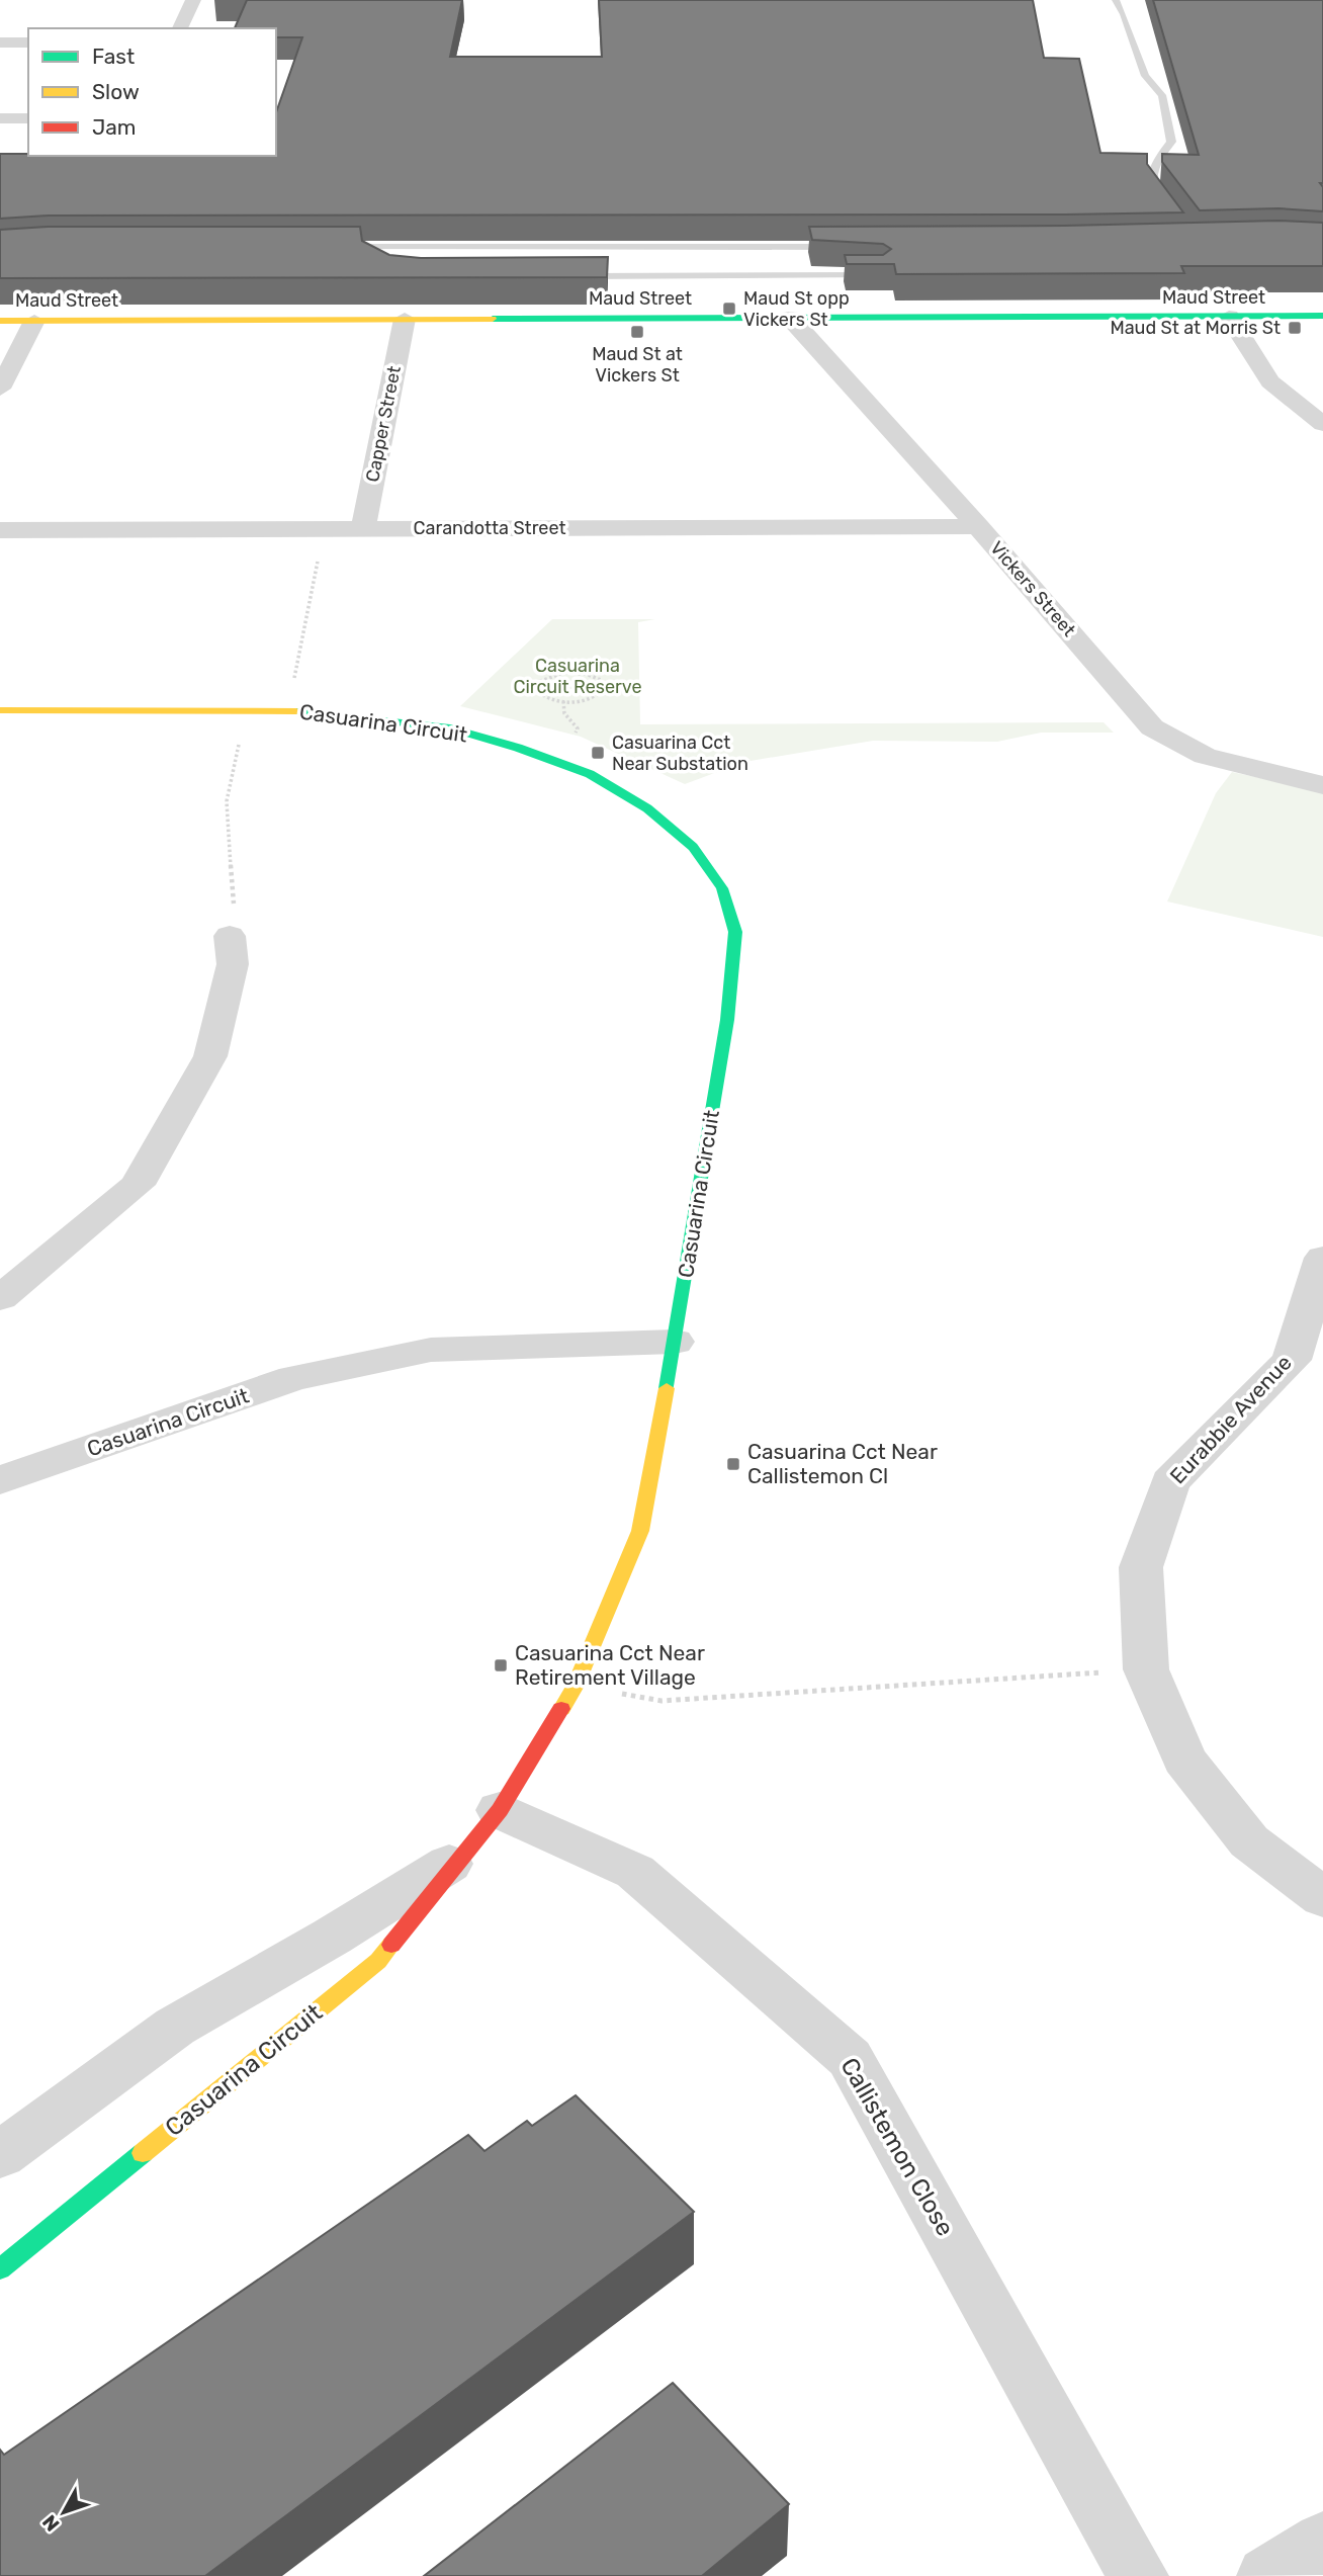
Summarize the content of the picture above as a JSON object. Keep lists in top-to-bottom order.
{
  "streets": {
    "street": [
      "Maud Street",
      "Capper Street",
      "Carandotta Street",
      "Vickers Street",
      "Casuarina Circuit",
      "Eurabbie Avenue",
      "Callistemon Close"
    ]
  },
  "crossings": [
    ["Maud Street", "Capper Street"],
    ["Maud Street", "Vickers Street"],
    ["Capper Street", "Carandotta Street"],
    ["Carandotta Street", "Vickers Street"],
    ["Casuarina Circuit", "Callistemon Close"]
  ],
  "parks": ["Casuarina Circuit Reserve"],
  "places": {
    "transit": [
      "Maud St opp Vickers St",
      "Maud St at Morris St",
      "Maud St at Vickers St",
      "Casuarina Cct Near Substation",
      "Casuarina Cct Near Callistemon Cl",
      "Casuarina Cct Near Retirement Village"
    ]
  },
  "legend": ["Fast", "Slow", "Jam"],
  "north": "bottom left"
}
